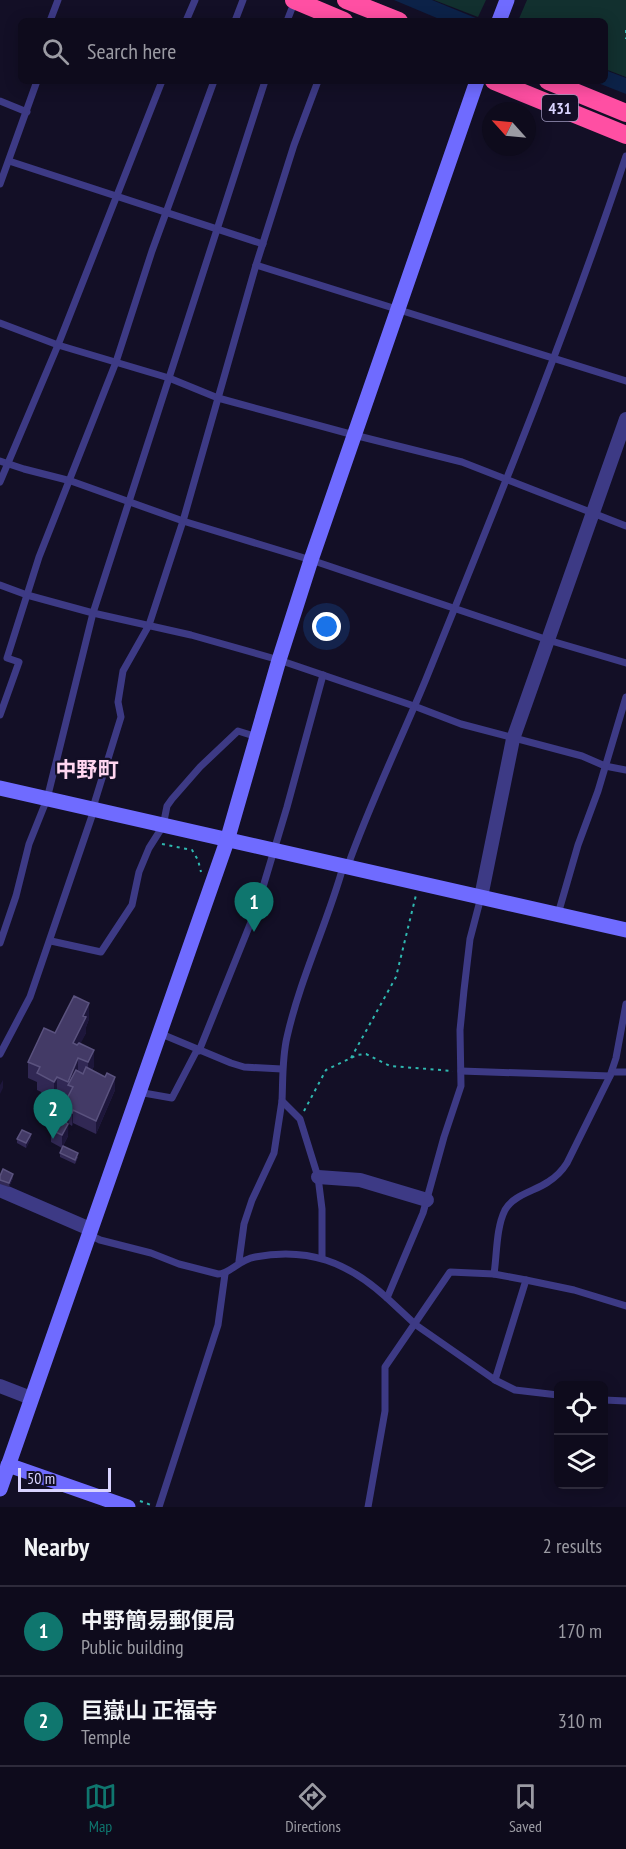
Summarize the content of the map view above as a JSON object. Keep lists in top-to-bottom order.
{
  "streets": {
    "highway": ["431"]
  },
  "districts": ["中野町"],
  "scale_bar": "50 m",
  "north": "top left",
  "page": {
    "search": "Search here",
    "pins": ["1", "2"],
    "scale": "50 m",
    "heading": ["Nearby", "2 results"],
    "list": [
      {
        "mark": "1",
        "name": "中野簡易郵便局",
        "note": "Public building",
        "value": "170 m"
      },
      {
        "mark": "2",
        "name": "巨嶽山 正福寺",
        "note": "Temple",
        "value": "310 m"
      }
    ],
    "nav": ["Map", "Directions", "Saved"]
  }
}
